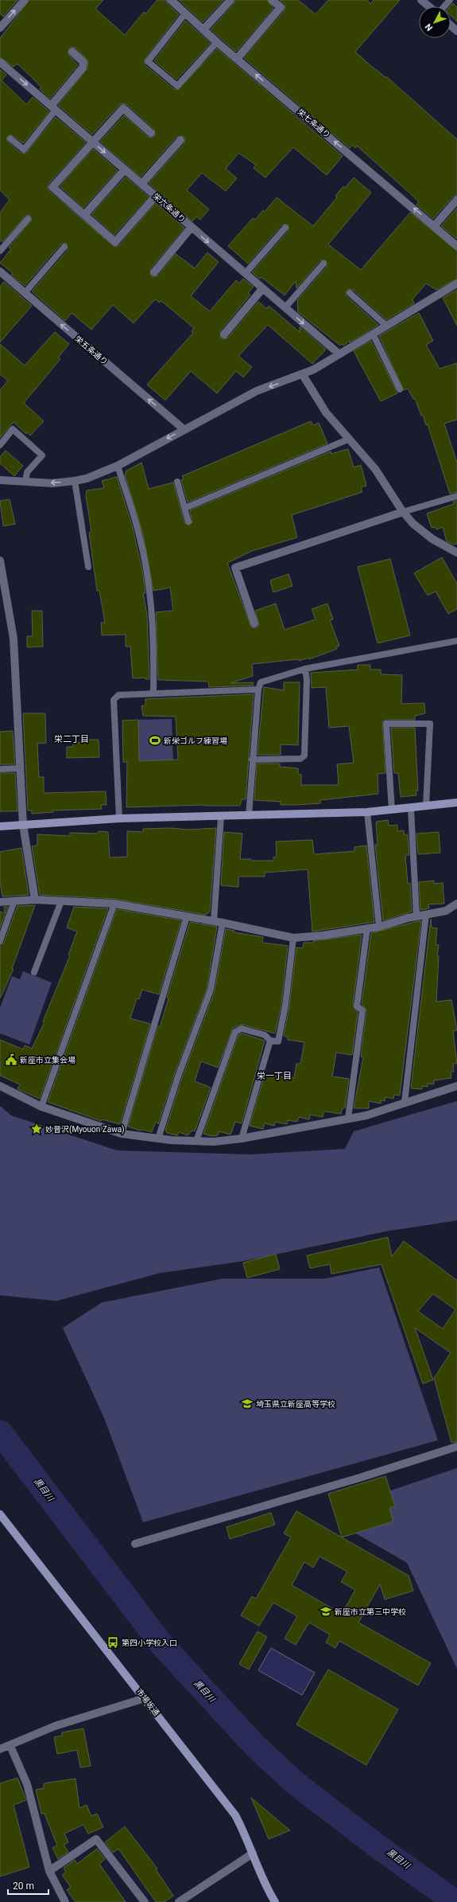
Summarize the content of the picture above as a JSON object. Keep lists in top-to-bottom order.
{
  "streets": {
    "street": [
      "栄七条通り",
      "栄六条通り",
      "栄五条通り",
      "市場坂通"
    ]
  },
  "one_way": ["栄七条通り", "栄六条通り", "栄五条通り"],
  "districts": ["栄二丁目", "栄一丁目"],
  "water": ["黒目川"],
  "places": {
    "sports": ["新栄ゴルフ練習場"],
    "public building": ["新座市立集会場"],
    "place": ["妙音沢(Myouon Zawa)"],
    "school or university": ["埼玉県立新座高等学校", "新座市立第三中学校"],
    "bus stop": ["第四小学校入口"]
  },
  "scale_bar": "20 m",
  "north": "bottom left"
}
